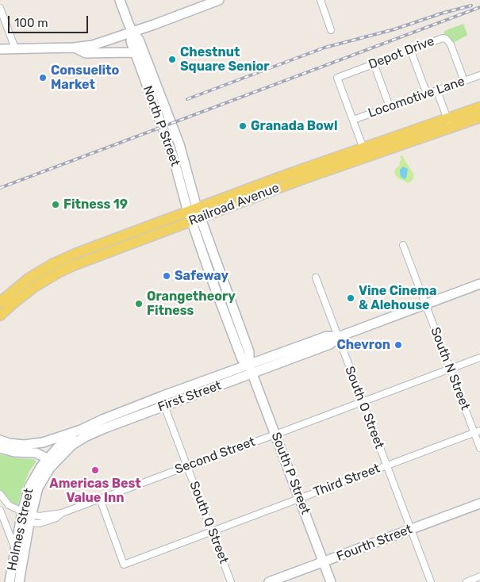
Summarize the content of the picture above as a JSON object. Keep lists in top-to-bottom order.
{
  "streets": {
    "main road": [
      "North P Street",
      "Railroad Avenue",
      "First Street",
      "South P Street",
      "Holmes Street",
      "Fourth Street"
    ],
    "street": [
      "Depot Drive",
      "Locomotive Lane",
      "South N Street",
      "South O Street",
      "Second Street",
      "Third Street",
      "South Q Street"
    ]
  },
  "crossings": [
    ["Depot Drive", "Locomotive Lane"],
    ["North P Street", "Railroad Avenue"],
    ["North P Street", "South P Street"],
    ["Railroad Avenue", "South P Street"],
    ["South N Street", "First Street"],
    ["South N Street", "Second Street"],
    ["South N Street", "Third Street"],
    ["First Street", "South O Street"],
    ["First Street", "South P Street"],
    ["First Street", "South Q Street"],
    ["First Street", "Holmes Street"],
    ["South O Street", "Second Street"],
    ["South O Street", "Third Street"],
    ["South O Street", "Fourth Street"],
    ["Second Street", "South P Street"],
    ["Second Street", "Third Street"],
    ["Second Street", "South Q Street"],
    ["Second Street", "Holmes Street"],
    ["South P Street", "Third Street"],
    ["South P Street", "Fourth Street"],
    ["Third Street", "South Q Street"]
  ],
  "places": [
    "Chestnut Square Senior",
    "Consuelito Market",
    "Granada Bowl",
    "Fitness 19",
    "Safeway",
    "Vine Cinema & Alehouse",
    "Orangetheory Fitness",
    "Chevron",
    "Americas Best Value Inn"
  ],
  "scale_bar": "100 m"
}
